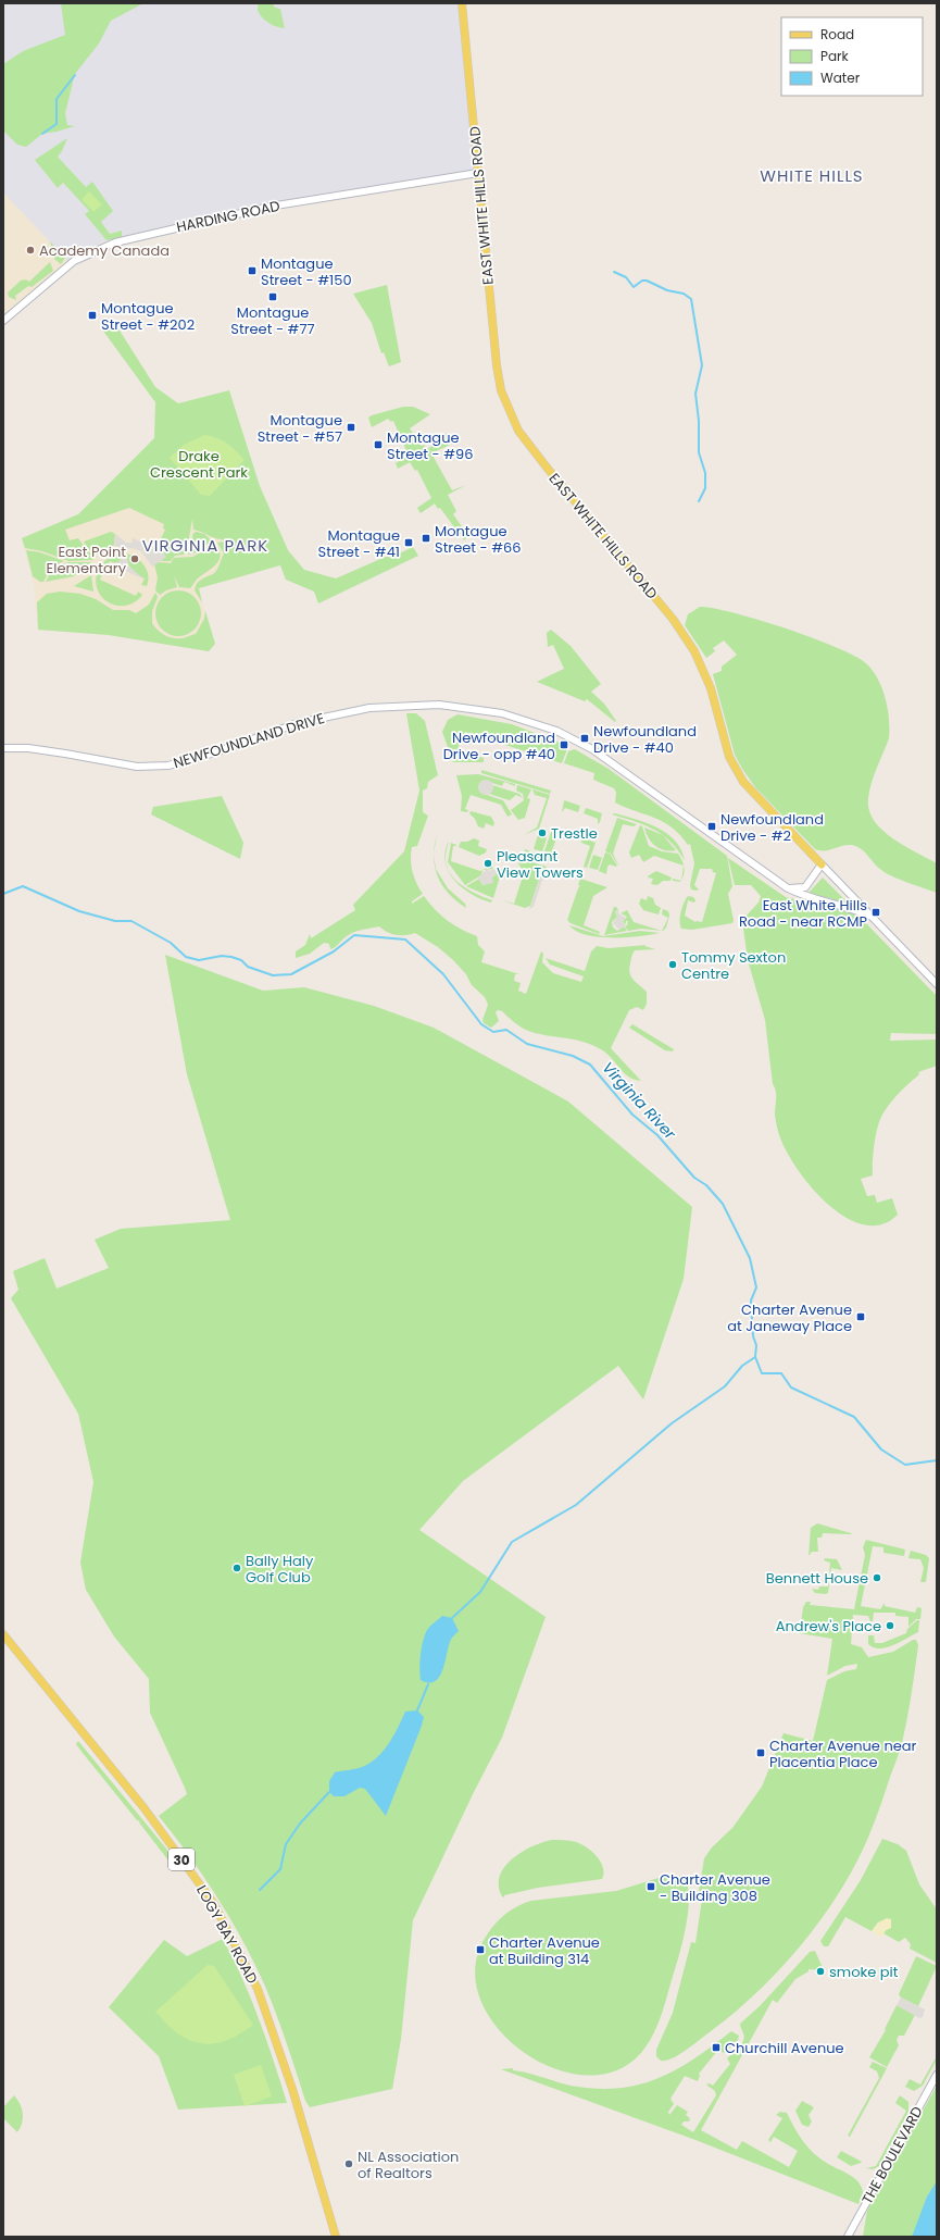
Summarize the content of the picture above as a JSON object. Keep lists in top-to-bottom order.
{
  "streets": {
    "main road": ["EAST WHITE HILLS ROAD", "30", "LOGY BAY ROAD"],
    "street": ["HARDING ROAD", "NEWFOUNDLAND DRIVE", "THE BOULEVARD"]
  },
  "crossings": [
    ["EAST WHITE HILLS ROAD", "HARDING ROAD"],
    ["EAST WHITE HILLS ROAD", "NEWFOUNDLAND DRIVE"]
  ],
  "districts": ["WHITE HILLS", "VIRGINIA PARK"],
  "water": ["Virginia River"],
  "parks": ["Drake Crescent Park"],
  "places": {
    "other": [
      "Academy Canada",
      "East Point Elementary",
      "Trestle",
      "Pleasant View Towers",
      "Tommy Sexton Centre",
      "Bally Haly Golf Club",
      "Bennett House",
      "Andrew's Place",
      "smoke pit",
      "NL Association of Realtors"
    ],
    "transit": [
      "Montague Street - #150",
      "Montague Street - #77",
      "Montague Street - #202",
      "Montague Street - #57",
      "Montague Street - #96",
      "Montague Street - #66",
      "Montague Street - #41",
      "Newfoundland Drive - #40",
      "Newfoundland Drive - opp #40",
      "Newfoundland Drive - #2",
      "East White Hills Road - near RCMP",
      "Charter Avenue at Janeway Place",
      "Charter Avenue near Placentia Place",
      "Charter Avenue - Building 308",
      "Charter Avenue at Building 314",
      "Churchill Avenue"
    ]
  },
  "legend": ["Road", "Park", "Water"]
}
